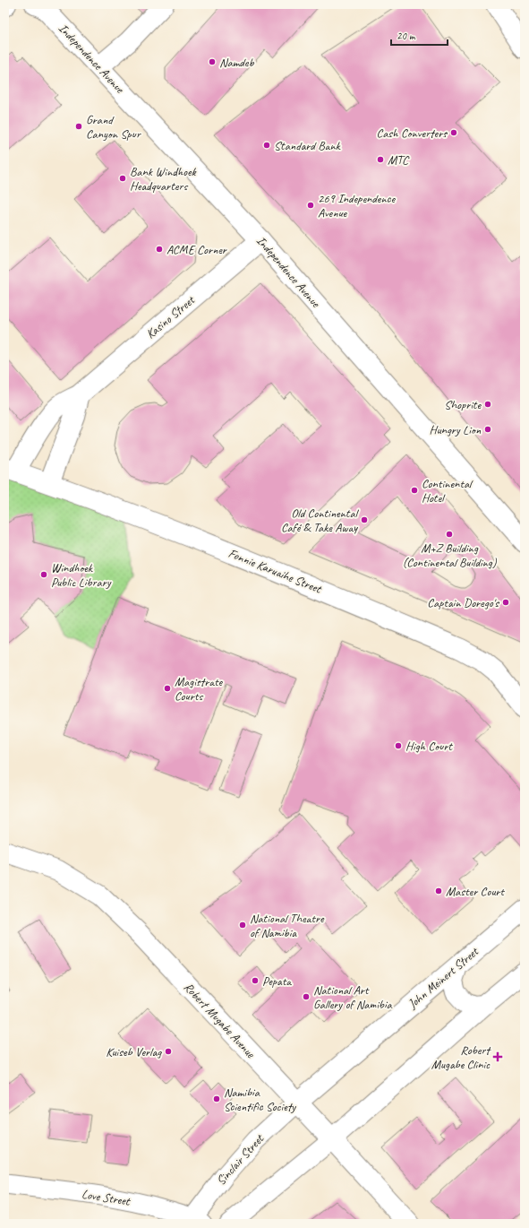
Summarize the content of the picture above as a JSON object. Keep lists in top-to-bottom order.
{
  "streets": {
    "street": [
      "Independence Avenue",
      "Kasino Street",
      "Fonnie Karuaihe Street",
      "John Meinert Street",
      "Robert Mugabe Avenue",
      "Sinclair Street",
      "Love Street"
    ]
  },
  "crossings": [
    ["Independence Avenue", "Kasino Street"],
    ["Kasino Street", "Fonnie Karuaihe Street"],
    ["John Meinert Street", "Robert Mugabe Avenue"],
    ["John Meinert Street", "Sinclair Street"],
    ["Robert Mugabe Avenue", "Sinclair Street"],
    ["Sinclair Street", "Love Street"]
  ],
  "places": {
    "other": [
      "Namdeb",
      "Grand Canyon Spur",
      "Cash Converters",
      "Standard Bank",
      "MTC",
      "Bank Windhoek Headquarters",
      "269 Independence Avenue",
      "ACME Corner",
      "Shoprite",
      "Hungry Lion",
      "Continental Hotel",
      "Old Continental Café & Take Away",
      "M+Z Building (Continental Building)",
      "Windhoek Public Library",
      "Captain Dorego's",
      "Magistrate Courts",
      "High Court",
      "Master Court",
      "National Theatre of Namibia",
      "Pepata",
      "National Art Gallery of Namibia",
      "Kuiseb Verlag",
      "Namibia Scientific Society"
    ],
    "health": ["Robert Mugabe Clinic"]
  },
  "scale_bar": "20 m"
}
